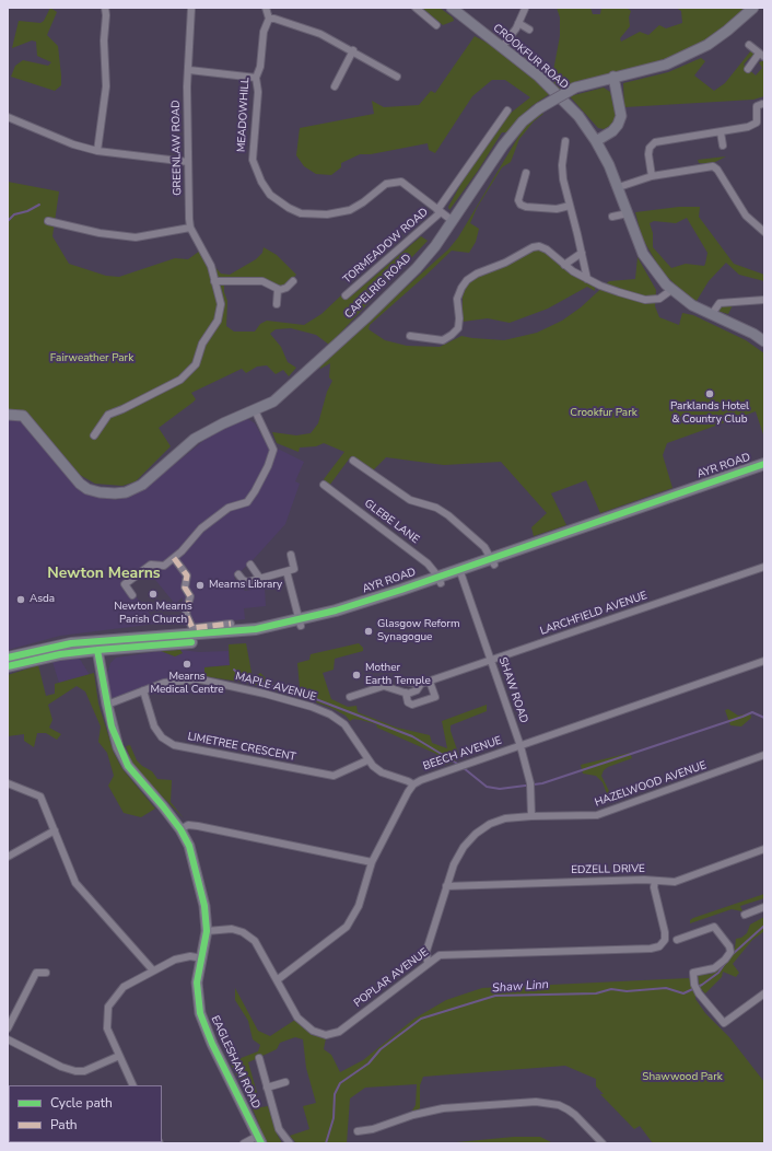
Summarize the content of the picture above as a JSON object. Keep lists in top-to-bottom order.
{
  "streets": {
    "main road": ["AYR ROAD"],
    "street": [
      "CROOKFUR ROAD",
      "MEADOWHILL",
      "GREENLAW ROAD",
      "TORMEADOW ROAD",
      "CAPELRIG ROAD",
      "GLEBE LANE",
      "LARCHFIELD AVENUE",
      "MAPLE AVENUE",
      "SHAW ROAD",
      "LIMETREE CRESCENT",
      "BEECH AVENUE",
      "HAZELWOOD AVENUE",
      "EDZELL DRIVE",
      "POPLAR AVENUE",
      "EAGLESHAM ROAD"
    ]
  },
  "crossings": [
    ["MEADOWHILL", "TORMEADOW ROAD"],
    ["MEADOWHILL", "CAPELRIG ROAD"],
    ["AYR ROAD", "GLEBE LANE"],
    ["AYR ROAD", "SHAW ROAD"],
    ["AYR ROAD", "EAGLESHAM ROAD"],
    ["LARCHFIELD AVENUE", "SHAW ROAD"],
    ["MAPLE AVENUE", "LIMETREE CRESCENT"],
    ["MAPLE AVENUE", "BEECH AVENUE"],
    ["MAPLE AVENUE", "EAGLESHAM ROAD"],
    ["SHAW ROAD", "BEECH AVENUE"],
    ["SHAW ROAD", "HAZELWOOD AVENUE"],
    ["HAZELWOOD AVENUE", "EDZELL DRIVE"],
    ["HAZELWOOD AVENUE", "POPLAR AVENUE"],
    ["EDZELL DRIVE", "POPLAR AVENUE"],
    ["POPLAR AVENUE", "EAGLESHAM ROAD"]
  ],
  "districts": ["Newton Mearns"],
  "water": ["Shaw Linn"],
  "parks": ["Fairweather Park", "Crookfur Park", "Shawwood Park"],
  "places": [
    "Parklands Hotel & Country Club",
    "Mearns Library",
    "Newton Mearns Parish Church",
    "Asda",
    "Glasgow Reform Synagogue",
    "Mearns Medical Centre",
    "Mother Earth Temple"
  ],
  "legend": ["Cycle path", "Path"]
}
